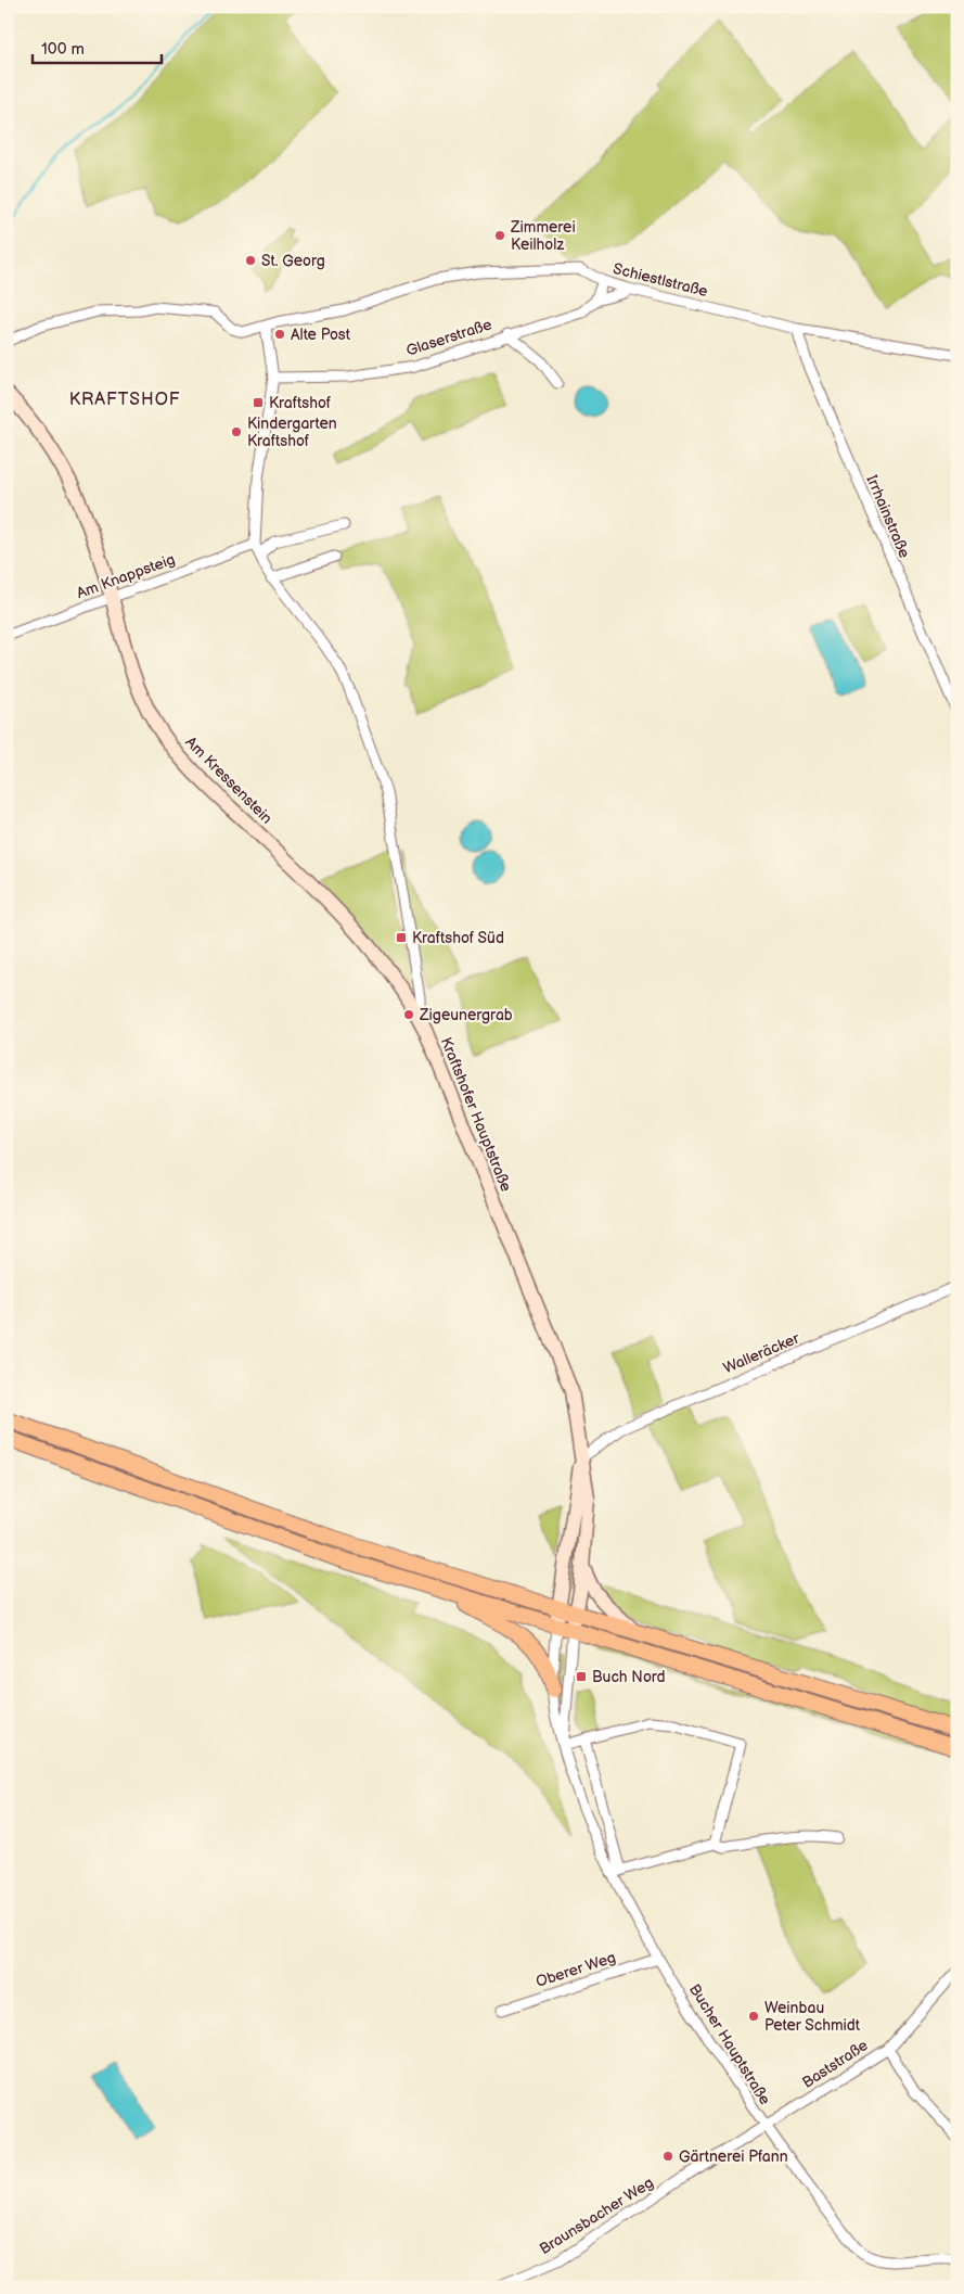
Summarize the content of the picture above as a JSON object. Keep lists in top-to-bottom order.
{
  "streets": {
    "street": [
      "Schiestlstraße",
      "Glaserstraße",
      "Irrhainstraße",
      "Am Knappsteig",
      "Am Kressenstein",
      "Kraftshofer Hauptstraße",
      "Walleräcker",
      "Oberer Weg",
      "Bucher Hauptstraße",
      "Baststraße",
      "Braunsbacher Weg"
    ]
  },
  "crossings": [
    ["Schiestlstraße", "Glaserstraße"],
    ["Schiestlstraße", "Irrhainstraße"],
    ["Am Knappsteig", "Am Kressenstein"],
    ["Am Kressenstein", "Kraftshofer Hauptstraße"],
    ["Kraftshofer Hauptstraße", "Walleräcker"],
    ["Kraftshofer Hauptstraße", "Bucher Hauptstraße"],
    ["Oberer Weg", "Bucher Hauptstraße"],
    ["Bucher Hauptstraße", "Baststraße"],
    ["Bucher Hauptstraße", "Braunsbacher Weg"],
    ["Baststraße", "Braunsbacher Weg"]
  ],
  "districts": ["KRAFTSHOF"],
  "places": {
    "other": [
      "Zimmerei Keilholz",
      "St. Georg",
      "Alte Post",
      "Kindergarten Kraftshof",
      "Zigeunergrab",
      "Weinbau Peter Schmidt",
      "Gärtnerei Pfann"
    ],
    "transit": ["Kraftshof", "Kraftshof Süd", "Buch Nord"]
  },
  "scale_bar": "100 m"
}
